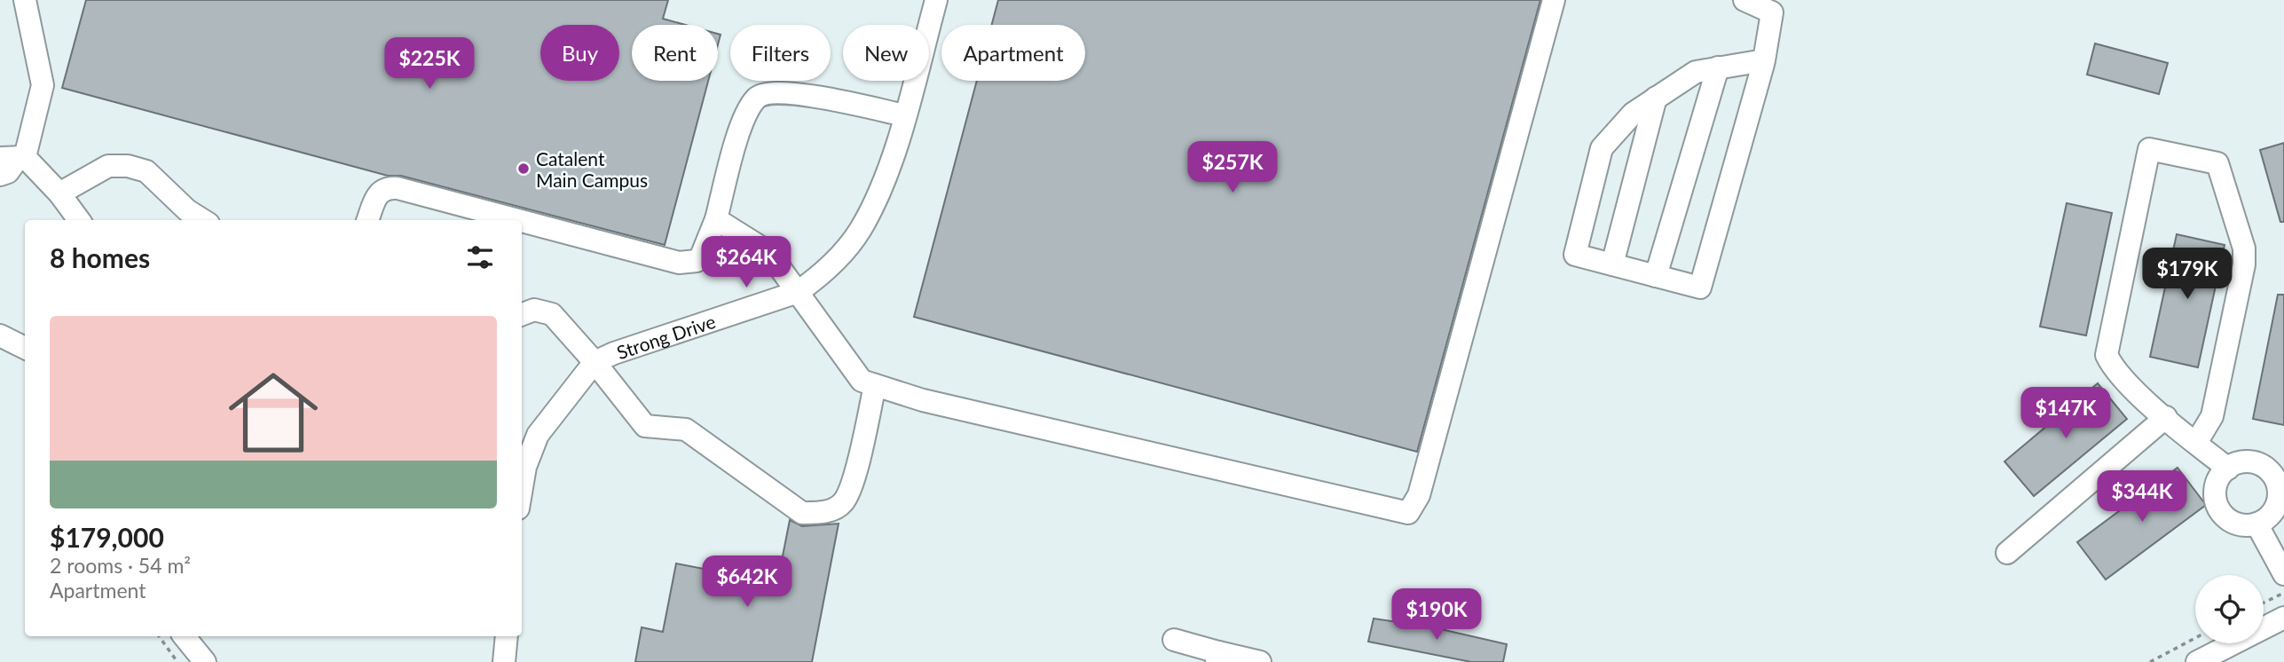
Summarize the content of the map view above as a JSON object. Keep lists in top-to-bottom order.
{
  "streets": {
    "street": ["Strong Drive"]
  },
  "places": ["Catalent Main Campus"],
  "page": {
    "chip": [
      "Buy",
      "Rent",
      "Filters",
      "New",
      "Apartment"
    ],
    "price": [
      "$225K",
      "$257K",
      "$264K",
      "$179K",
      "$147K",
      "$344K",
      "$642K",
      "$190K"
    ],
    "heading": "8 homes",
    "list": [
      {
        "name": "$179,000",
        "note": "2 rooms · 54 m² · Apartment"
      }
    ]
  }
}
